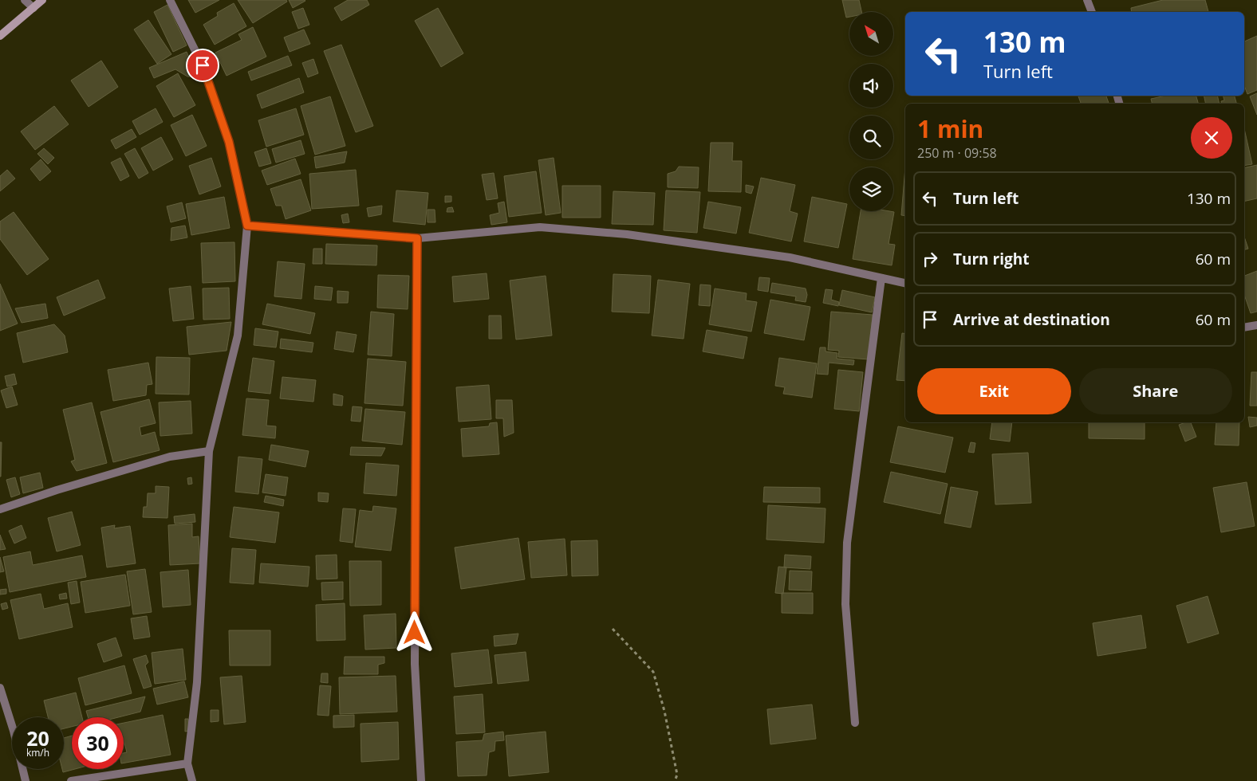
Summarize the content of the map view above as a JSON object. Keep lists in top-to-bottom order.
{
  "north": "top left",
  "page": {
    "turn": ["130 m", "Turn left"],
    "heading": ["1 min", "250 m · 09:58"],
    "list": [
      {
        "name": "Turn left",
        "value": "130 m"
      },
      {
        "name": "Turn right",
        "value": "60 m"
      },
      {
        "name": "Arrive at destination",
        "value": "60 m"
      }
    ],
    "buttons": ["Exit", "Share"],
    "speed": "20 km/h",
    "limit": "30"
  }
}
